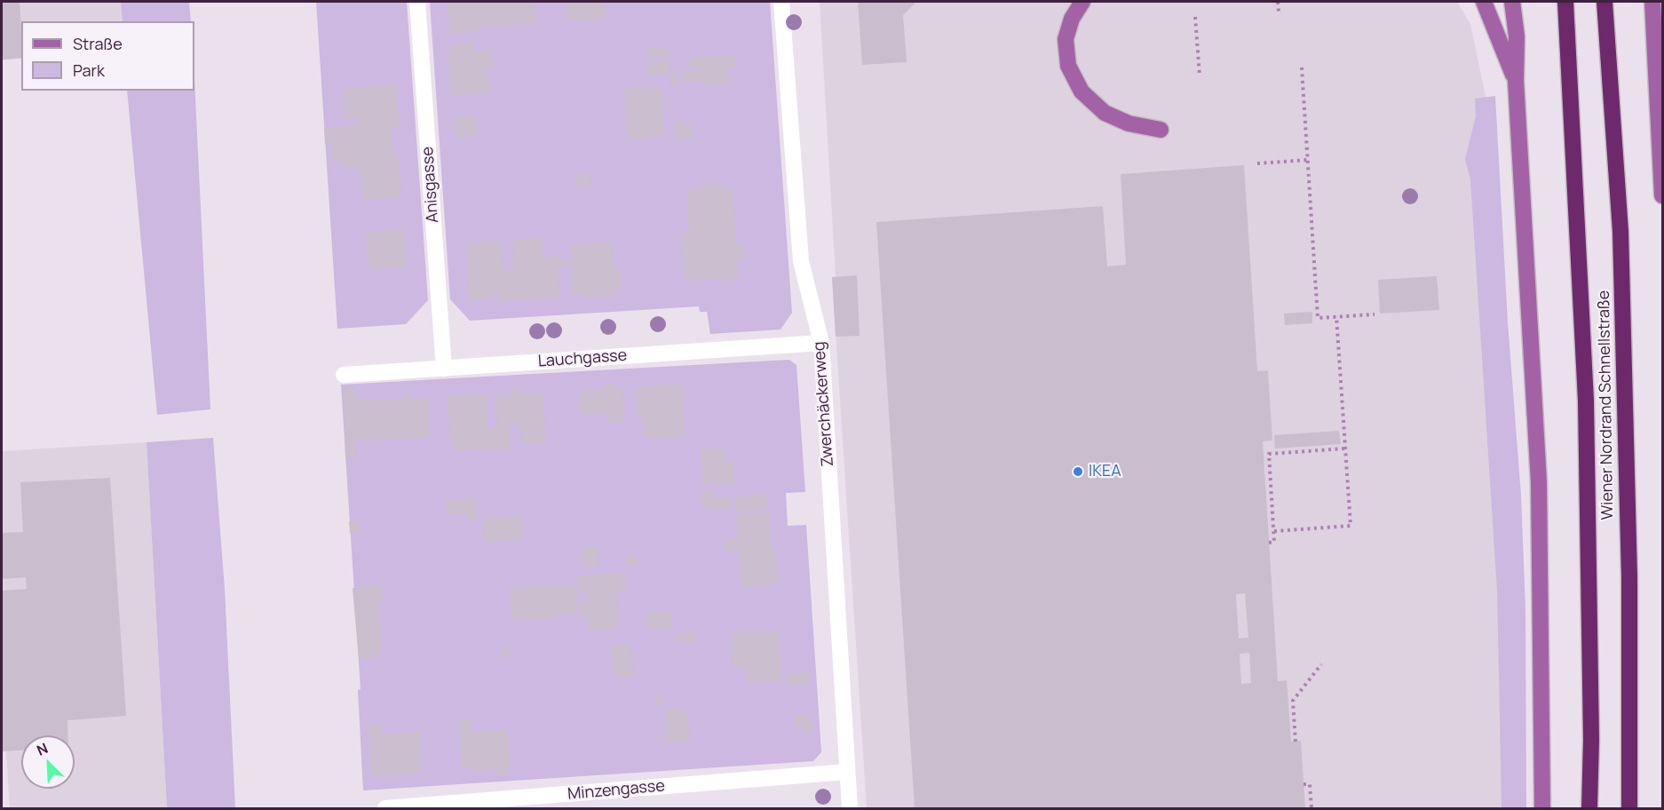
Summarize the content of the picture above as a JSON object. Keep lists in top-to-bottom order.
{
  "streets": {
    "highway": ["Wiener Nordrand Schnellstraße"],
    "street": [
      "Anisgasse",
      "Lauchgasse",
      "Zwerchäckerweg",
      "Minzengasse"
    ]
  },
  "crossings": [
    ["Anisgasse", "Lauchgasse"],
    ["Lauchgasse", "Zwerchäckerweg"],
    ["Zwerchäckerweg", "Minzengasse"]
  ],
  "places": ["IKEA"],
  "legend": ["Straße", "Park"],
  "north": "top left"
}
